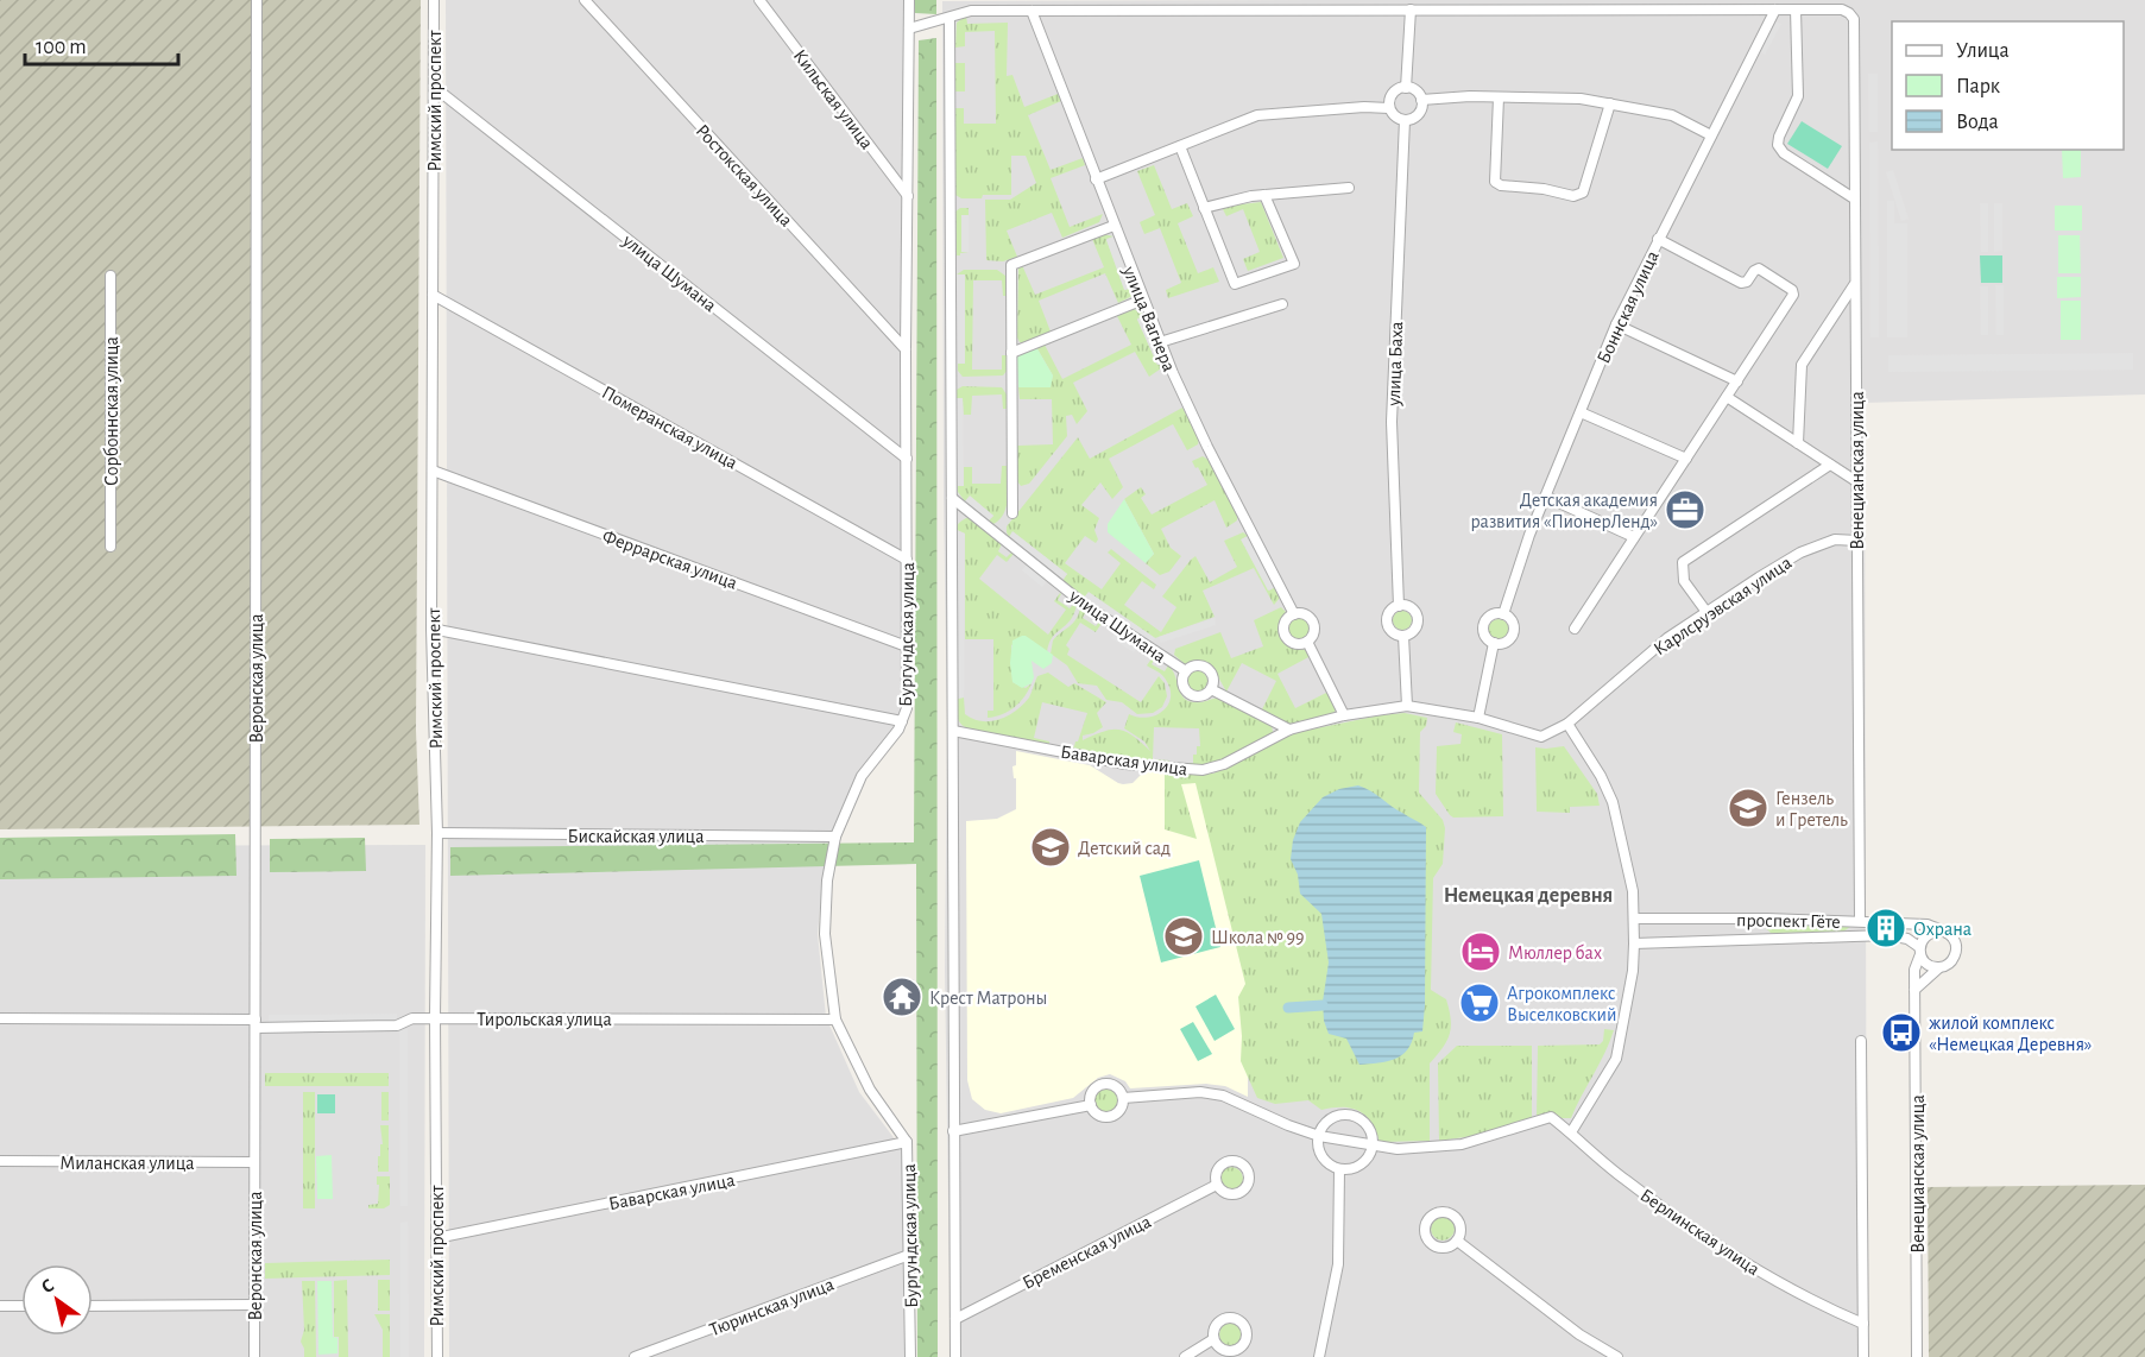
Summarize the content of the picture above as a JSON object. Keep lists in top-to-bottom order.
{
  "streets": {
    "street": [
      "Кильская улица",
      "Римский проспект",
      "Ростокская улица",
      "улица Шумана",
      "Боннская улица",
      "улица Вагнера",
      "улица Баха",
      "Сорбоннская улица",
      "Померанская улица",
      "Венецианская улица",
      "Феррарская улица",
      "Карлсруэвская улица",
      "Бургундская улица",
      "Веронская улица",
      "Баварская улица",
      "Бискайская улица",
      "проспект Гёте",
      "Тирольская улица",
      "Миланская улица",
      "Берлинская улица",
      "Бременская улица",
      "Тюринская улица"
    ]
  },
  "crossings": [
    ["Кильская улица", "Бургундская улица"],
    ["Римский проспект", "улица Шумана"],
    ["Римский проспект", "Померанская улица"],
    ["Римский проспект", "Феррарская улица"],
    ["Римский проспект", "Баварская улица"],
    ["Римский проспект", "Бискайская улица"],
    ["Римский проспект", "Тирольская улица"],
    ["Ростокская улица", "Бургундская улица"],
    ["улица Шумана", "Бургундская улица"],
    ["Померанская улица", "Бургундская улица"],
    ["Венецианская улица", "Карлсруэвская улица"],
    ["Венецианская улица", "проспект Гёте"],
    ["Феррарская улица", "Бургундская улица"],
    ["Карлсруэвская улица", "Баварская улица"],
    ["Бургундская улица", "Баварская улица"],
    ["Бургундская улица", "Бискайская улица"],
    ["Бургундская улица", "Тирольская улица"],
    ["Бургундская улица", "Тюринская улица"],
    ["Веронская улица", "Тирольская улица"],
    ["Веронская улица", "Миланская улица"]
  ],
  "districts": ["Немецкая деревня"],
  "places": {
    "office": ["Детская академия развития «ПионерЛенд»"],
    "school or university": ["Гензель и Гретель", "Детский сад", "Школа № 99"],
    "building": ["Охрана"],
    "hotel": ["Мюллер бах"],
    "temple": ["Крест Матроны"],
    "supermarket": ["Агрокомплекс Выселковский"],
    "bus stop": ["жилой комплекс «Немецкая Деревня»"]
  },
  "legend": ["Улица", "Парк", "Вода"],
  "scale_bar": "100 m",
  "north": "top left"
}
